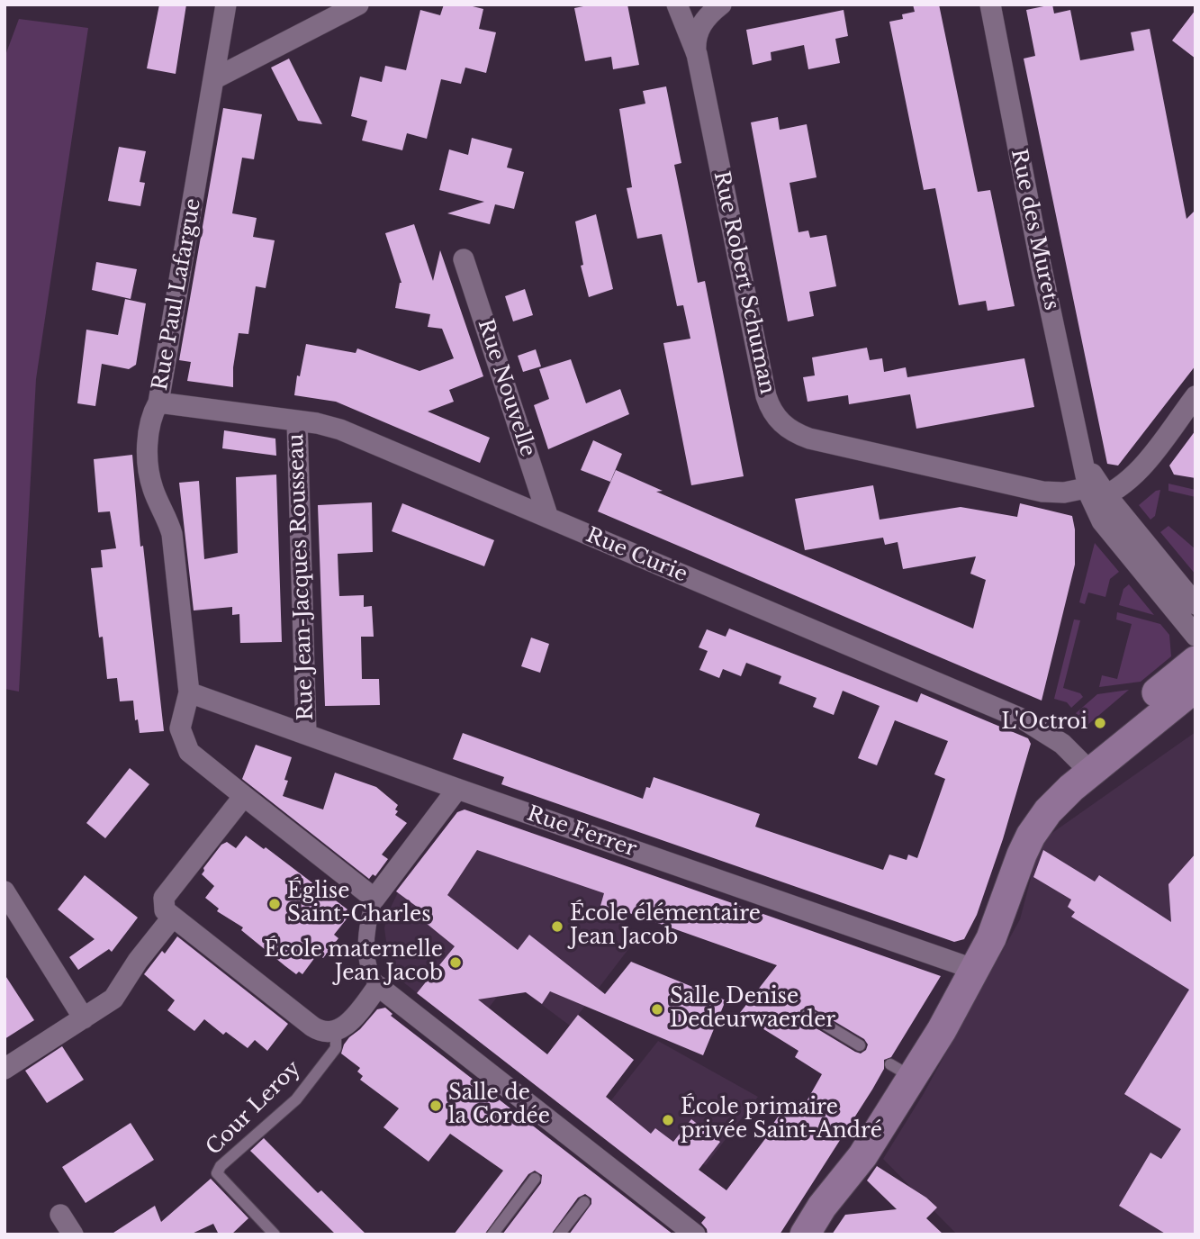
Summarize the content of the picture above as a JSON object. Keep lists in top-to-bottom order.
{
  "streets": {
    "street": [
      "Rue des Murets",
      "Rue Robert Schuman",
      "Rue Paul Lafargue",
      "Rue Nouvelle",
      "Rue Curie",
      "Rue Jean-Jacques Rousseau",
      "Rue Ferrer"
    ],
    "lane": ["Cour Leroy"]
  },
  "crossings": [
    ["Rue des Murets", "Rue Robert Schuman"],
    ["Rue Paul Lafargue", "Rue Curie"],
    ["Rue Paul Lafargue", "Rue Ferrer"],
    ["Rue Nouvelle", "Rue Curie"],
    ["Rue Curie", "Rue Jean-Jacques Rousseau"],
    ["Rue Jean-Jacques Rousseau", "Rue Ferrer"]
  ],
  "places": [
    "L'Octroi",
    "Église Saint-Charles",
    "École élémentaire Jean Jacob",
    "École maternelle Jean Jacob",
    "Salle Denise Dedeurwaerder",
    "Salle de la Cordée",
    "École primaire privée Saint-André"
  ]
}
